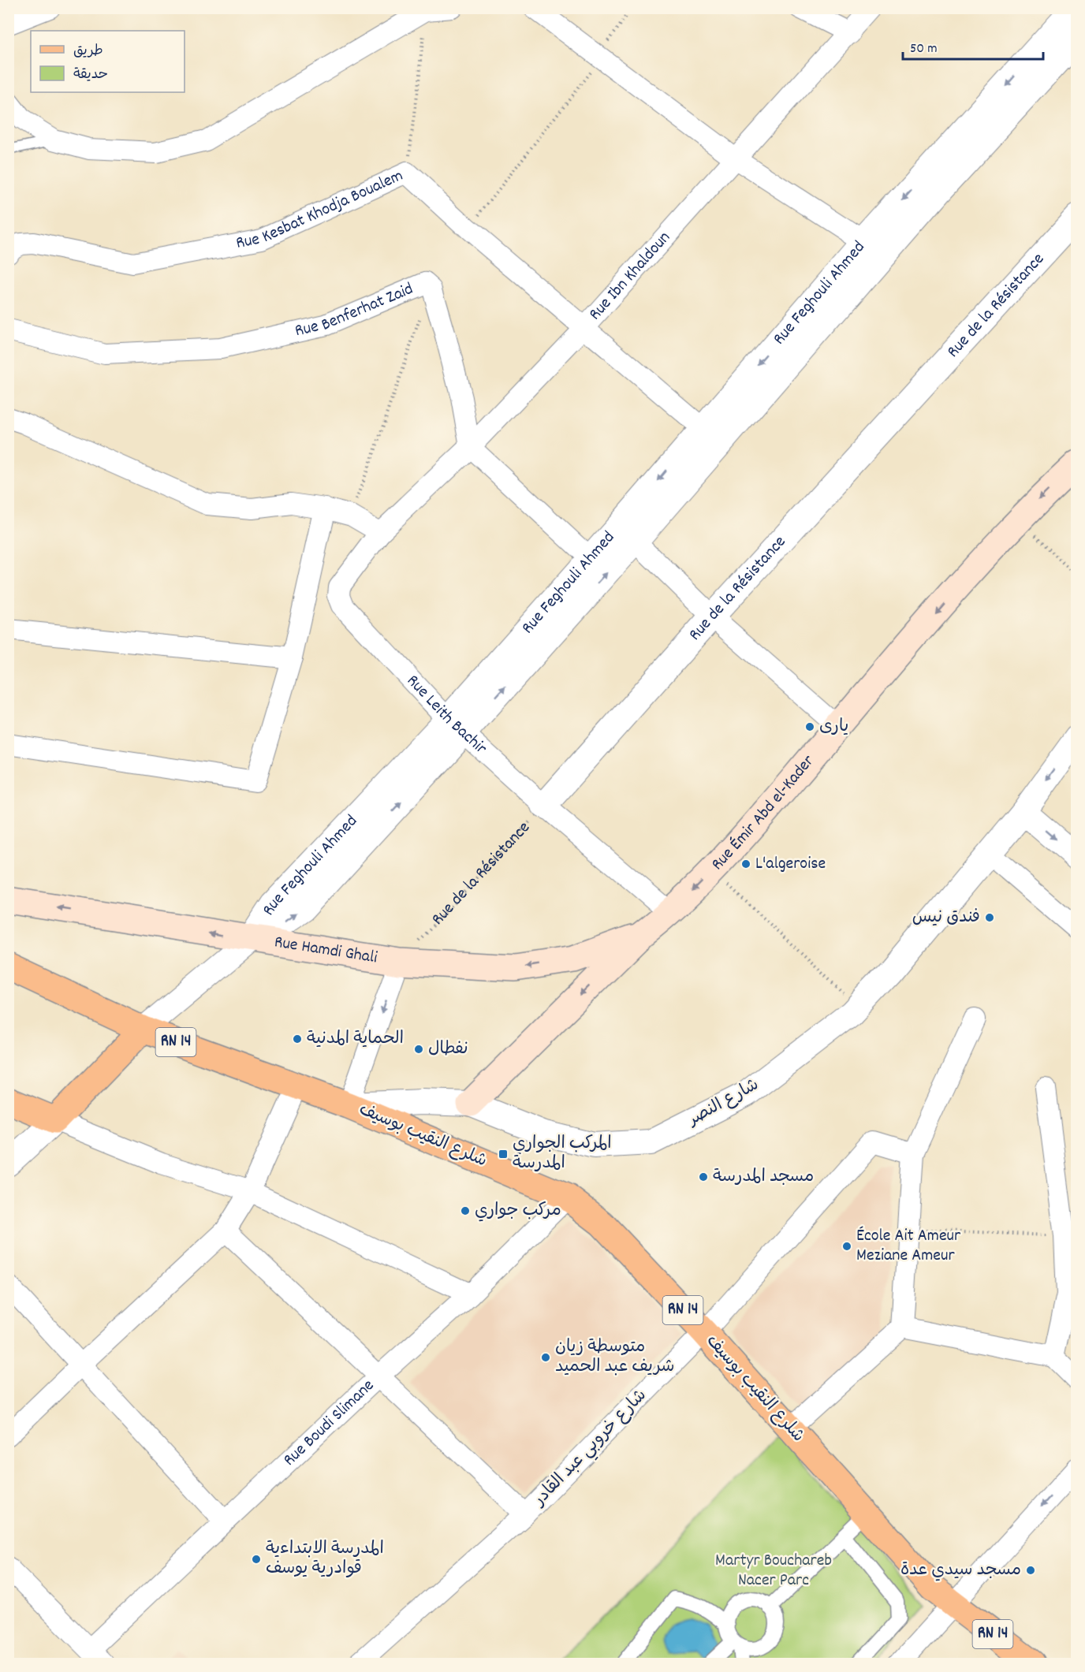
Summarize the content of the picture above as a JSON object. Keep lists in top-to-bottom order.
{
  "streets": {
    "main road": [
      "Rue Émir Abd el-Kader",
      "Rue Hamdi Ghali",
      "RN 14",
      "شلرع النقيب بوسيف"
    ],
    "street": [
      "Rue Kesbat Khodja Boualem",
      "Rue Ibn Khaldoun",
      "Rue Feghouli Ahmed",
      "Rue de la Résistance",
      "Rue Benferhat Zaid",
      "Rue Leith Bachir",
      "شارع النصر",
      "Rue Boudi Slimane",
      "شارع خروبي عبد القادر"
    ]
  },
  "crossings": [
    ["Rue Kesbat Khodja Boualem", "Rue Ibn Khaldoun"],
    ["Rue Kesbat Khodja Boualem", "Rue Feghouli Ahmed"],
    ["Rue Ibn Khaldoun", "Rue Benferhat Zaid"],
    ["Rue Ibn Khaldoun", "Rue Leith Bachir"],
    ["Rue Feghouli Ahmed", "Rue Leith Bachir"],
    ["Rue Feghouli Ahmed", "Rue Hamdi Ghali"],
    ["Rue Feghouli Ahmed", "RN 14"],
    ["Rue de la Résistance", "Rue Leith Bachir"],
    ["Rue de la Résistance", "Rue Hamdi Ghali"],
    ["Rue Leith Bachir", "Rue Émir Abd el-Kader"],
    ["Rue Émir Abd el-Kader", "Rue Hamdi Ghali"],
    ["Rue Émir Abd el-Kader", "شارع النصر"],
    ["RN 14", "شارع النصر"],
    ["RN 14", "شلرع النقيب بوسيف"],
    ["شارع النصر", "شلرع النقيب بوسيف"],
    ["شلرع النقيب بوسيف", "Rue Boudi Slimane"],
    ["شلرع النقيب بوسيف", "شارع خروبي عبد القادر"]
  ],
  "one_way": ["Rue Émir Abd el-Kader"],
  "parks": ["Martyr Bouchareb Nacer Parc"],
  "places": {
    "other": [
      "يارى",
      "L'algeroise",
      "فندق نيس",
      "الحماية المدنية",
      "نفطال",
      "مسجد المدرسة",
      "مركب جواري",
      "École Ait Ameur Meziane Ameur",
      "متوسطة زيان شريف عبد الحميد",
      "المدرسة الابتداءية قوادرية يوسف",
      "مسجد سيدي عدة"
    ],
    "transit": ["المركب الجواري المدرسة"]
  },
  "legend": ["طريق", "حديقة"],
  "scale_bar": "50 m"
}
